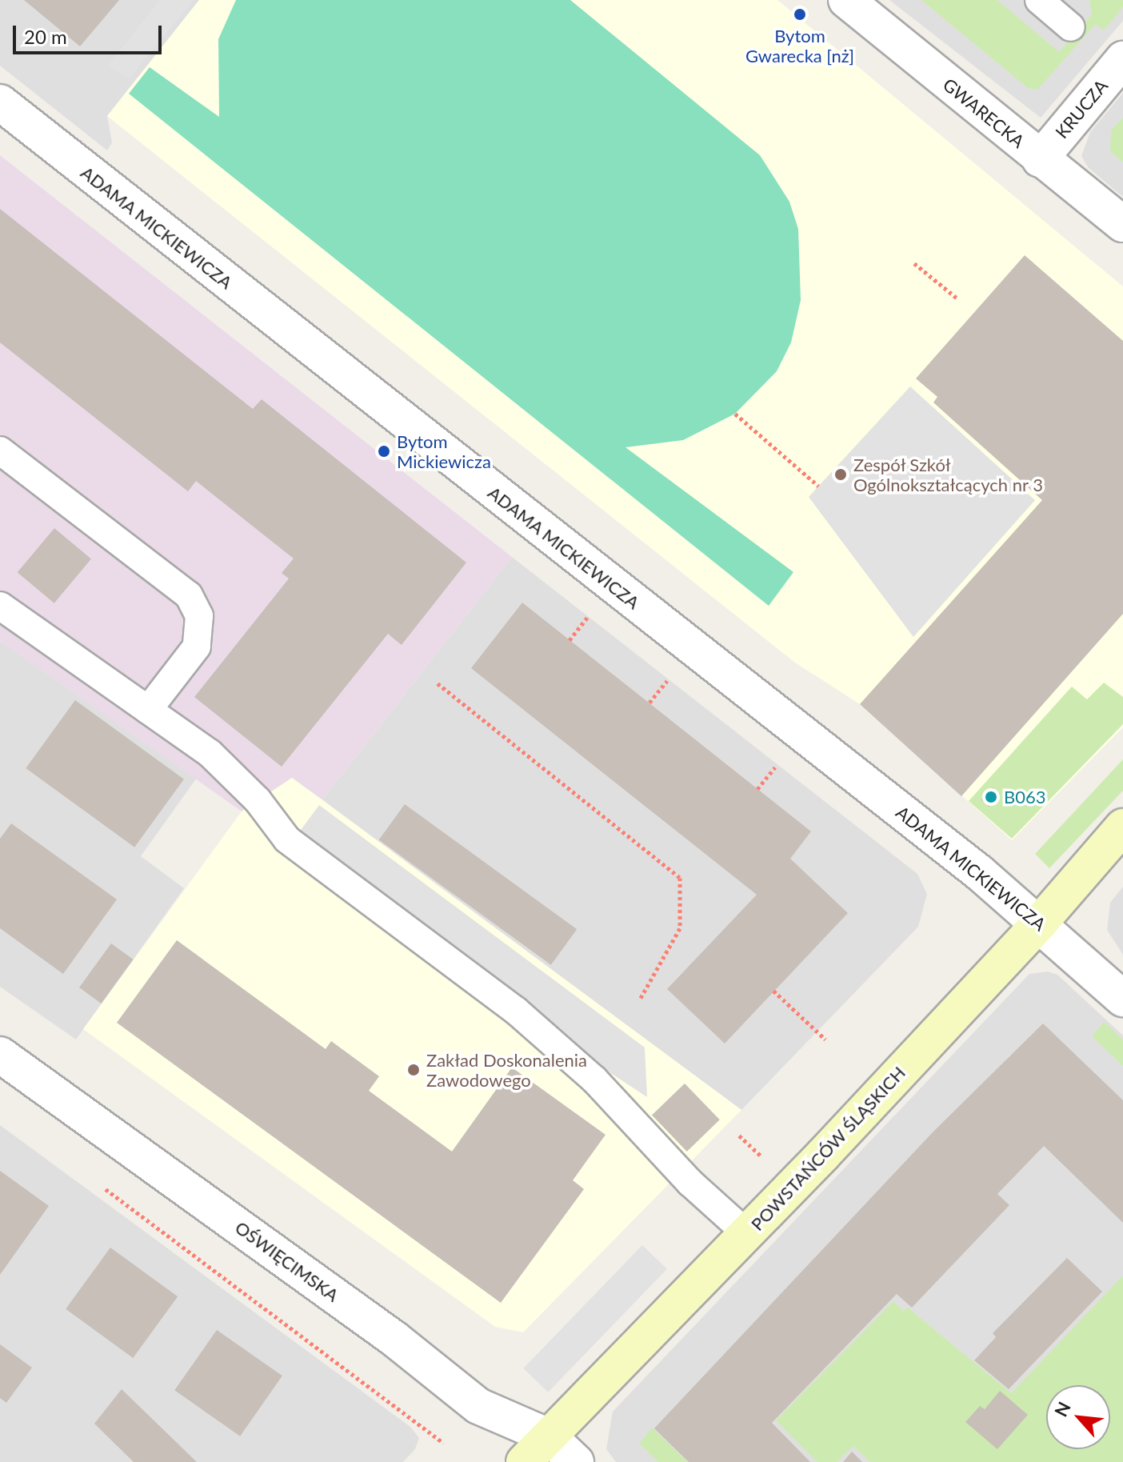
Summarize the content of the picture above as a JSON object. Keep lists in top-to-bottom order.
{
  "streets": {
    "street": [
      "KRUCZA",
      "GWARECKA",
      "ADAMA MICKIEWICZA",
      "POWSTAŃCÓW ŚLĄSKICH",
      "OŚWIĘCIMSKA"
    ]
  },
  "crossings": [
    ["KRUCZA", "GWARECKA"],
    ["ADAMA MICKIEWICZA", "POWSTAŃCÓW ŚLĄSKICH"],
    ["POWSTAŃCÓW ŚLĄSKICH", "OŚWIĘCIMSKA"]
  ],
  "places": [
    "Bytom Gwarecka [nż]",
    "Bytom Mickiewicza",
    "Zespół Szkół Ogólnokształcących nr 3",
    "B063",
    "Zakład Doskonalenia Zawodowego"
  ],
  "scale_bar": "20 m",
  "north": "top left"
}
